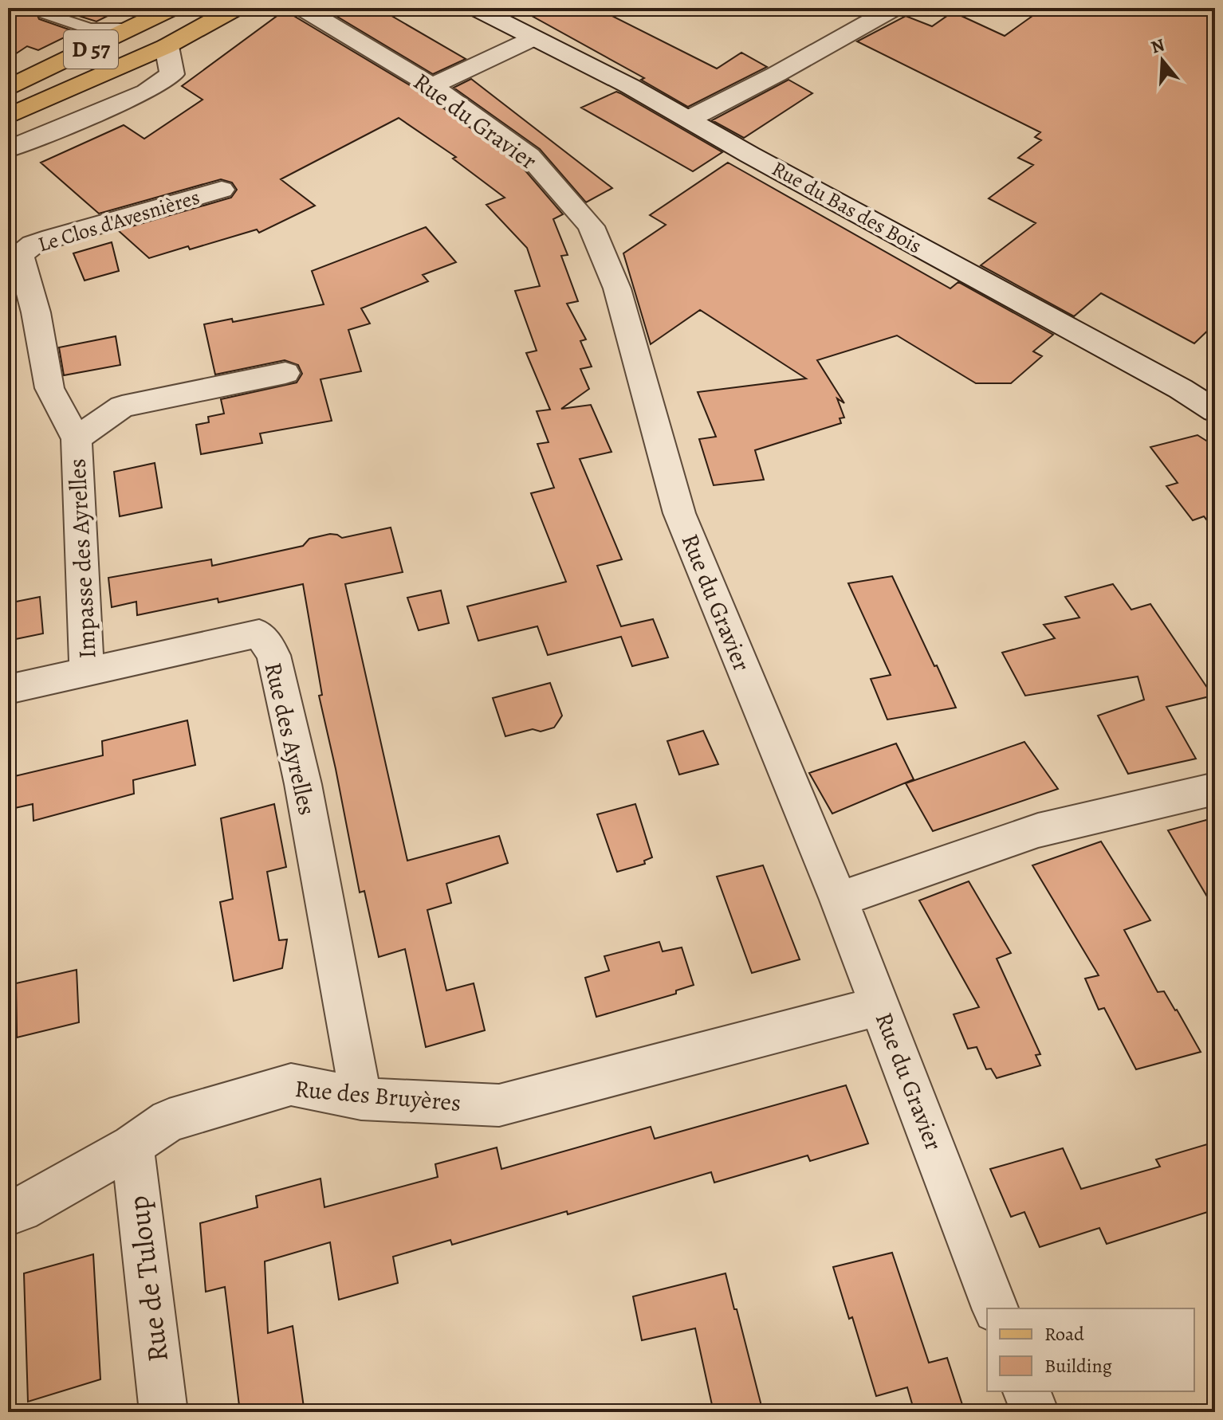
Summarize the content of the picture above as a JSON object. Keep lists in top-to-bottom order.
{
  "streets": {
    "main road": ["D 57"],
    "street": [
      "Rue du Gravier",
      "Rue du Bas des Bois",
      "Le Clos d'Avesnières",
      "Impasse des Ayrelles",
      "Rue des Ayrelles",
      "Rue des Bruyères",
      "Rue de Tuloup"
    ]
  },
  "crossings": [
    ["Rue du Gravier", "Rue des Bruyères"],
    ["Le Clos d'Avesnières", "Impasse des Ayrelles"],
    ["Impasse des Ayrelles", "Rue des Ayrelles"],
    ["Rue des Ayrelles", "Rue des Bruyères"],
    ["Rue des Bruyères", "Rue de Tuloup"]
  ],
  "legend": ["Road", "Building"],
  "north": "top"
}
